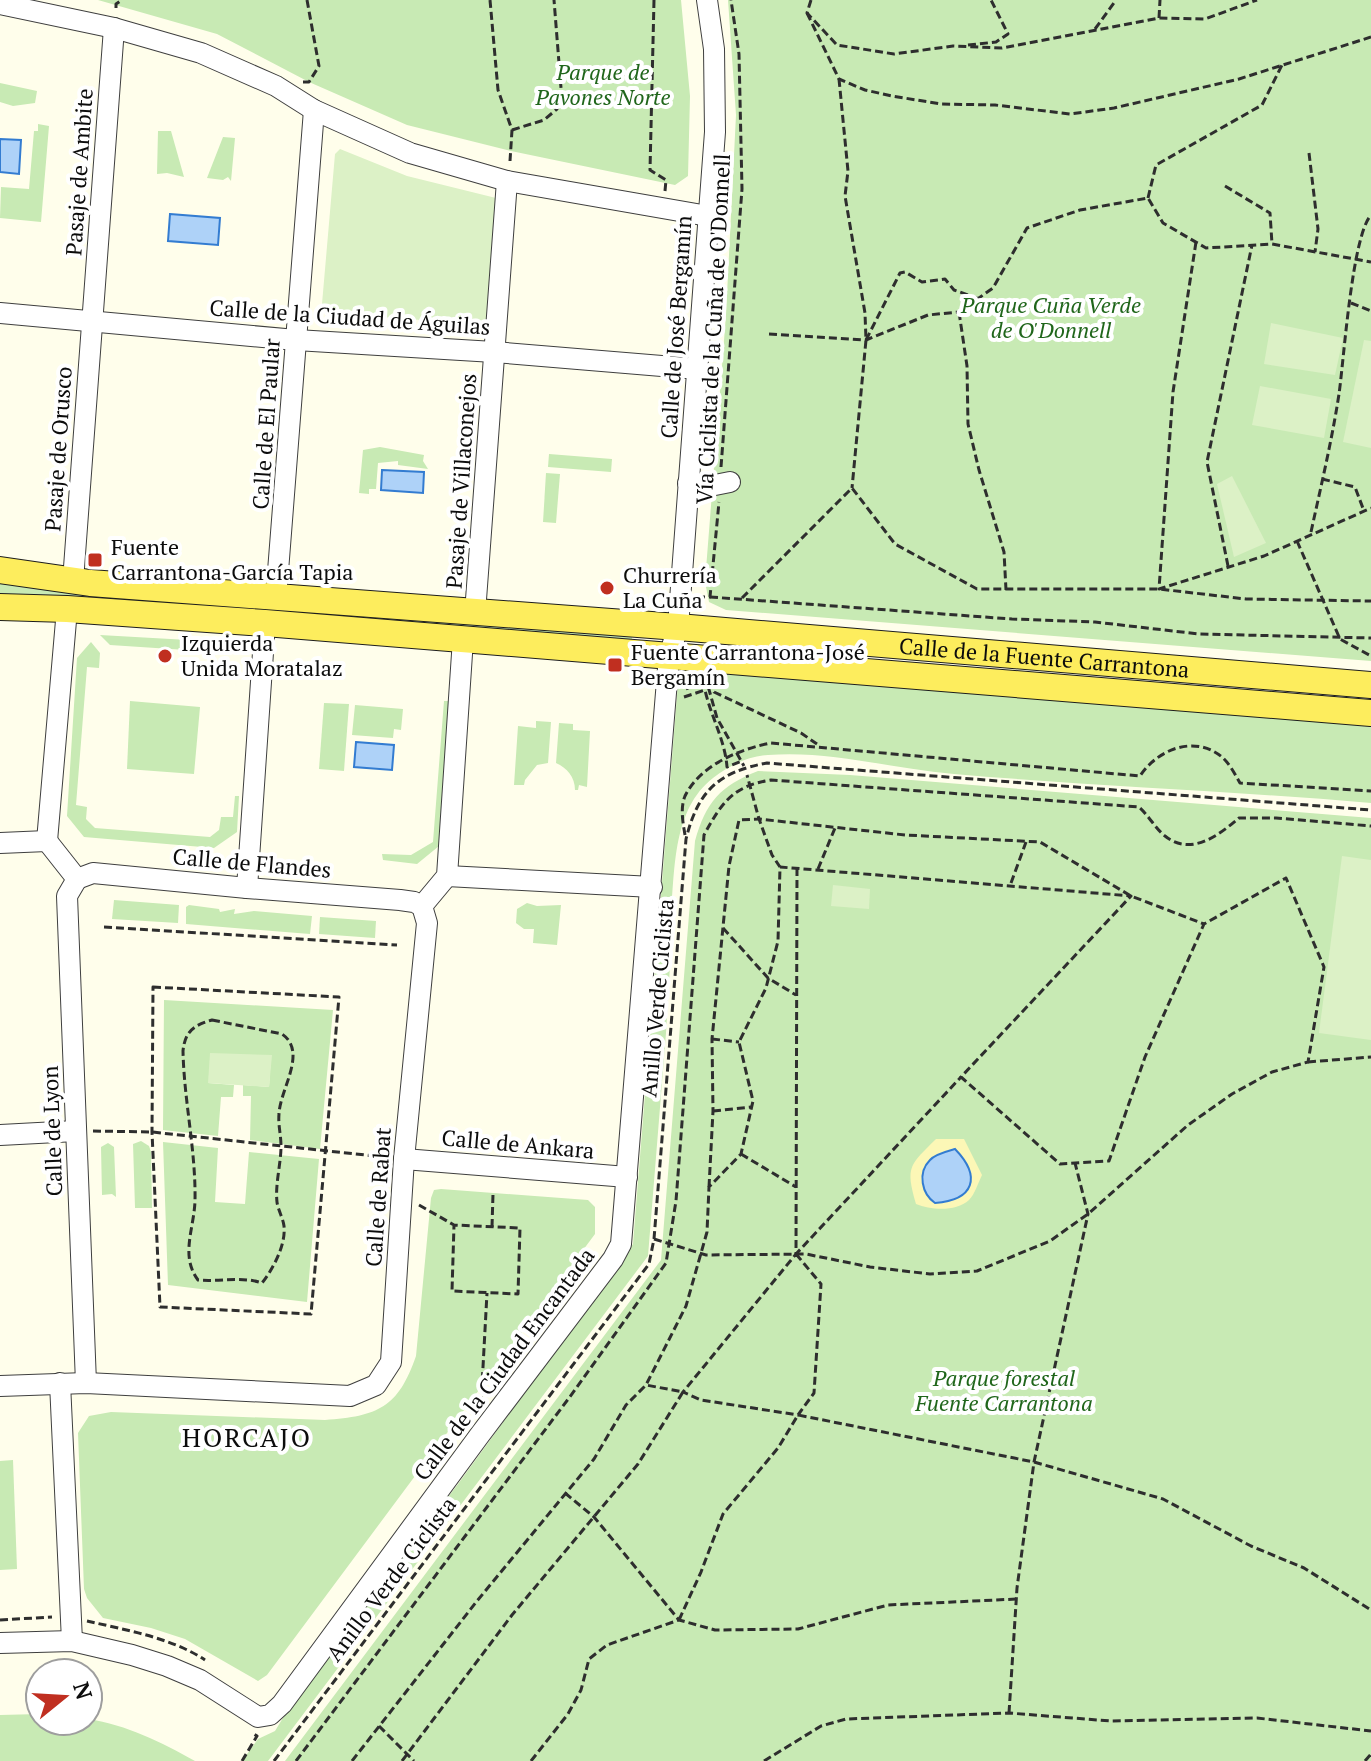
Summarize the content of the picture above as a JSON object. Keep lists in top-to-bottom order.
{
  "streets": {
    "main road": ["Calle de la Fuente Carrantona"],
    "street": [
      "Pasaje de Ambite",
      "Calle de la Ciudad de Águilas",
      "Calle de José Bergamín",
      "Calle de El Paular",
      "Pasaje de Orusco",
      "Pasaje de Villaconejos",
      "Calle de Flandes",
      "Calle de Lyon",
      "Calle de Ankara",
      "Calle de Rabat",
      "Calle de la Ciudad Encantada"
    ],
    "path": ["Vía Ciclista de la Cuña de O'Donnell", "Anillo Verde Ciclista"]
  },
  "crossings": [
    ["Pasaje de Ambite", "Calle de la Ciudad de Águilas"],
    ["Pasaje de Ambite", "Pasaje de Orusco"],
    ["Calle de la Ciudad de Águilas", "Calle de José Bergamín"],
    ["Calle de la Ciudad de Águilas", "Calle de El Paular"],
    ["Calle de la Ciudad de Águilas", "Pasaje de Orusco"],
    ["Calle de la Ciudad de Águilas", "Pasaje de Villaconejos"],
    ["Calle de José Bergamín", "Calle de la Fuente Carrantona"],
    ["Calle de José Bergamín", "Calle de la Ciudad Encantada"],
    ["Calle de El Paular", "Calle de la Fuente Carrantona"],
    ["Pasaje de Orusco", "Calle de la Fuente Carrantona"],
    ["Pasaje de Villaconejos", "Calle de la Fuente Carrantona"],
    ["Calle de la Fuente Carrantona", "Calle de la Ciudad Encantada"],
    ["Calle de Flandes", "Calle de Lyon"],
    ["Calle de Flandes", "Calle de Rabat"],
    ["Calle de Lyon", "Calle de Rabat"],
    ["Calle de Ankara", "Calle de Rabat"],
    ["Calle de Ankara", "Calle de la Ciudad Encantada"]
  ],
  "districts": ["HORCAJO"],
  "parks": ["Parque de Pavones Norte", "Parque Cuña Verde de O'Donnell", "Parque forestal Fuente Carrantona"],
  "places": {
    "transit": ["Fuente Carrantona-García Tapia", "Fuente Carrantona-José Bergamín"],
    "other": ["Churrería La Cuña", "Izquierda Unida Moratalaz"]
  },
  "north": "right"
}
